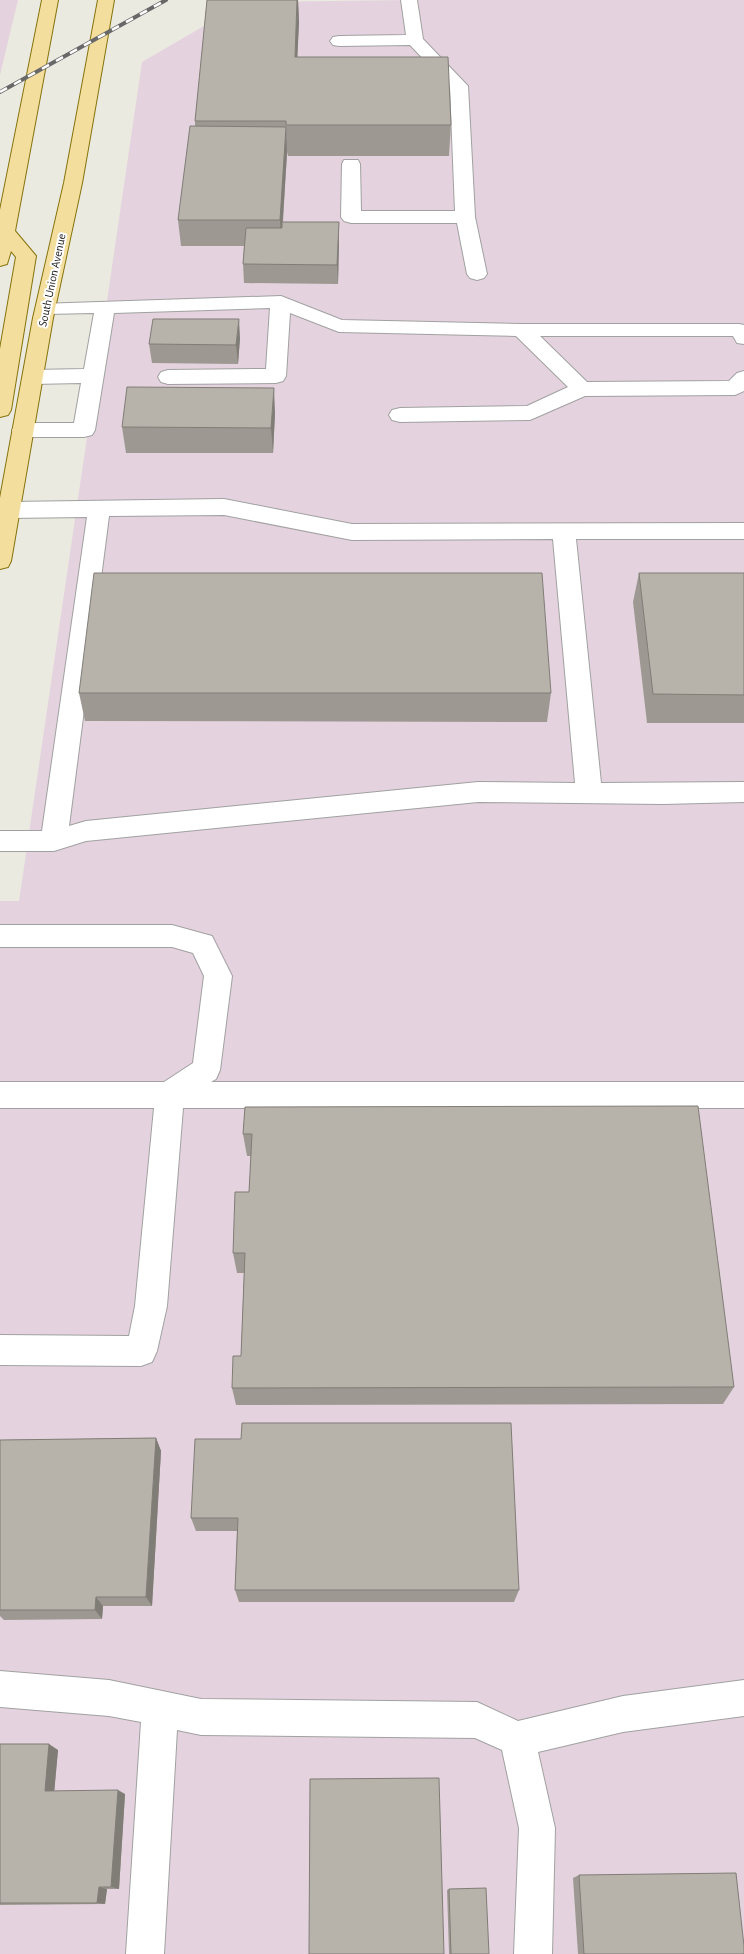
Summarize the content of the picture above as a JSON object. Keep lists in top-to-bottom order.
{
  "streets": {
    "main road": ["South Union Avenue"]
  }
}
